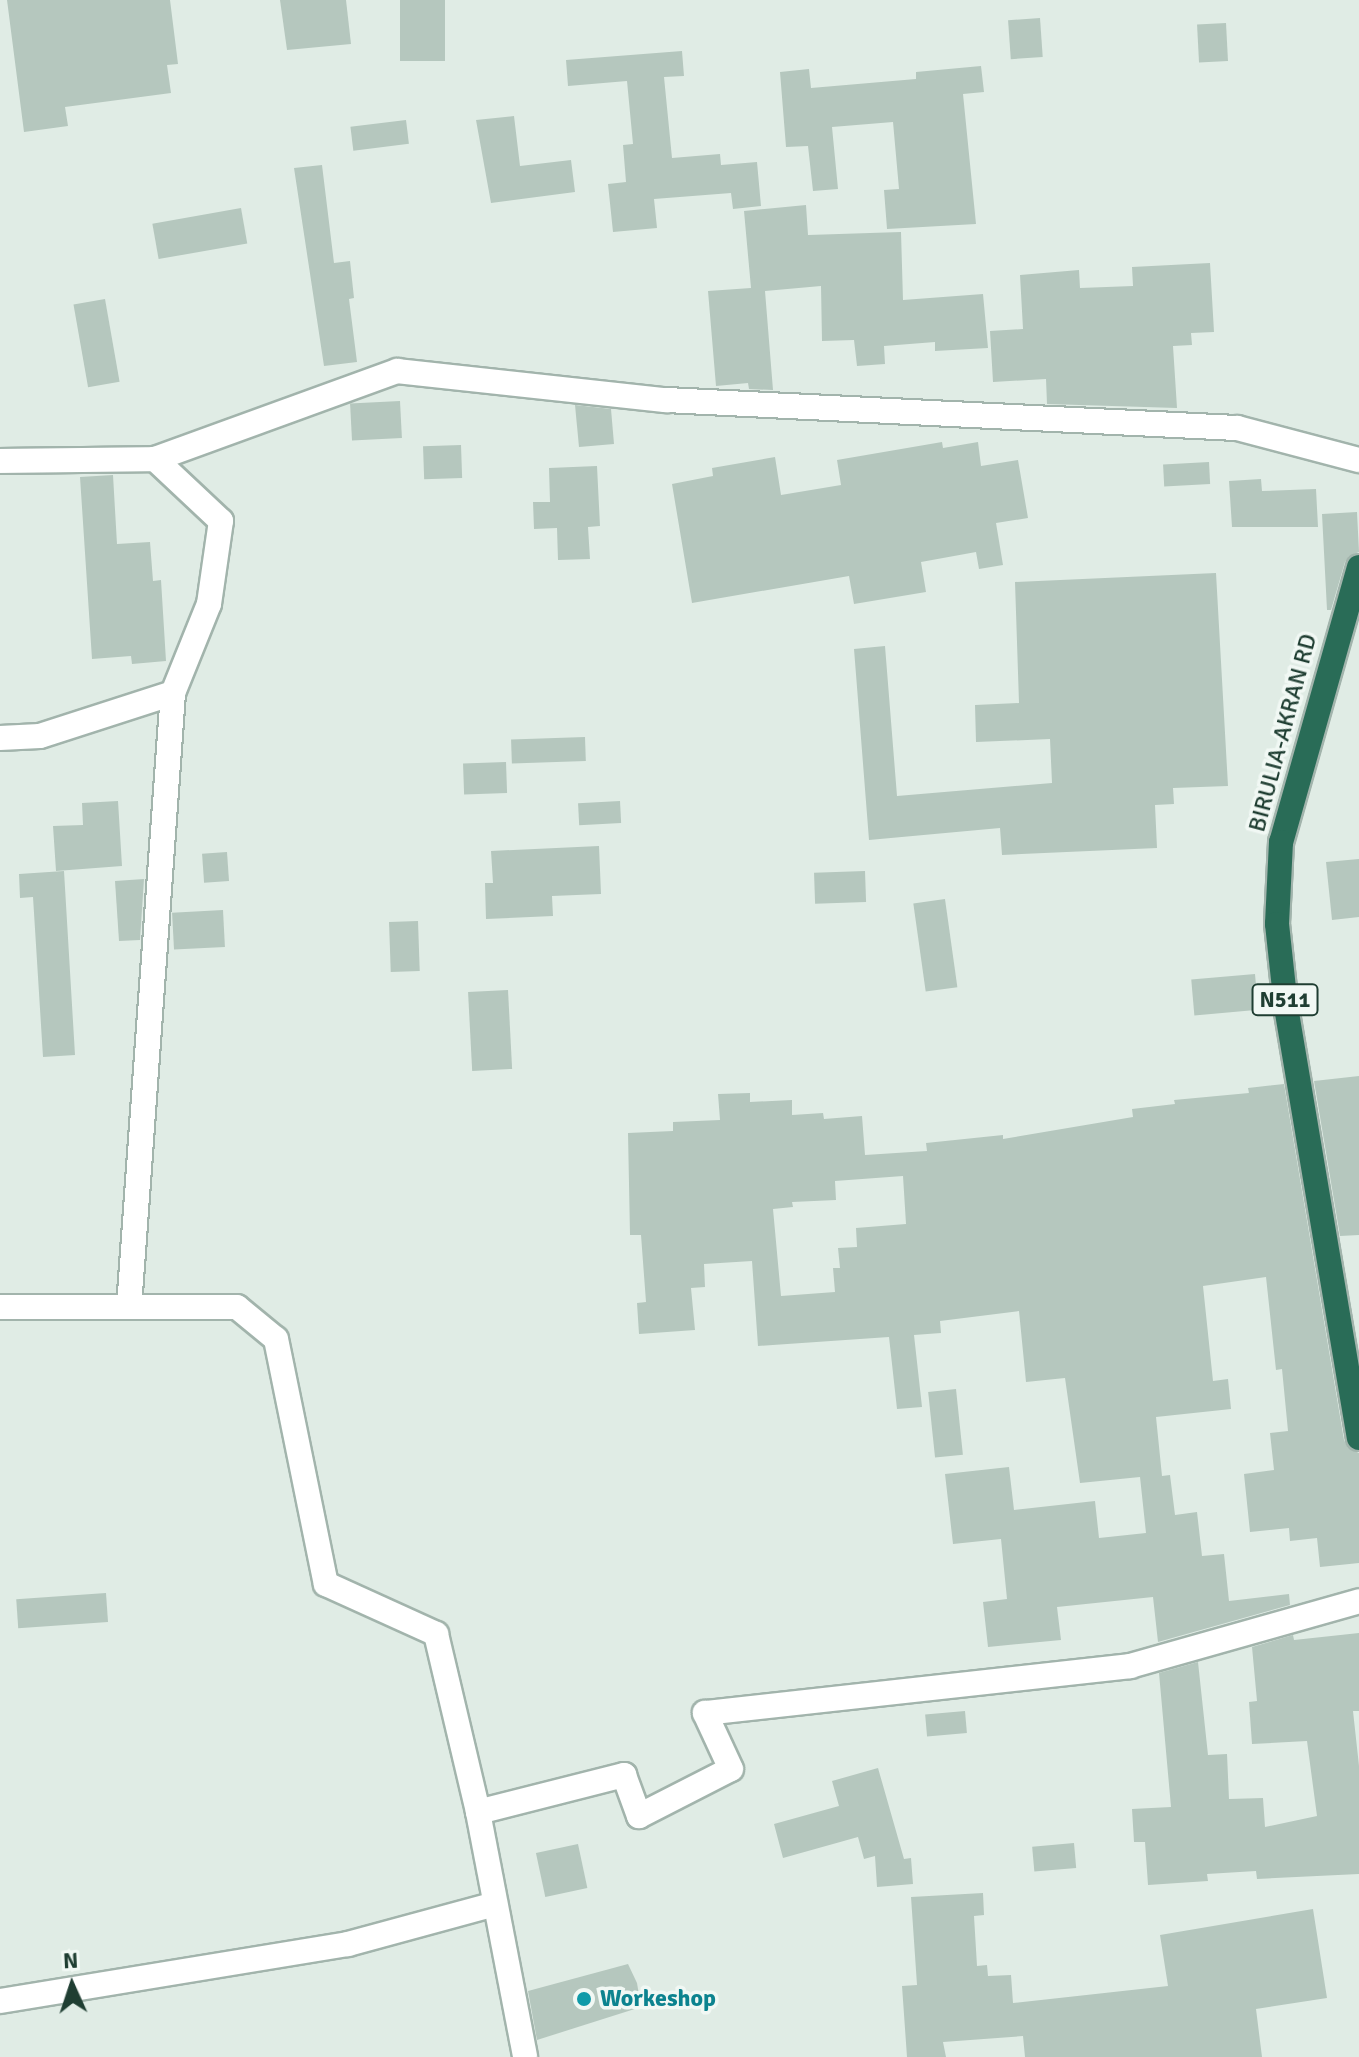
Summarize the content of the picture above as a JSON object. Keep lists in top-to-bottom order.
{
  "streets": {
    "highway": ["BIRULIA-AKRAN RD", "N511"]
  },
  "places": ["Workeshop"],
  "north": "top"
}
